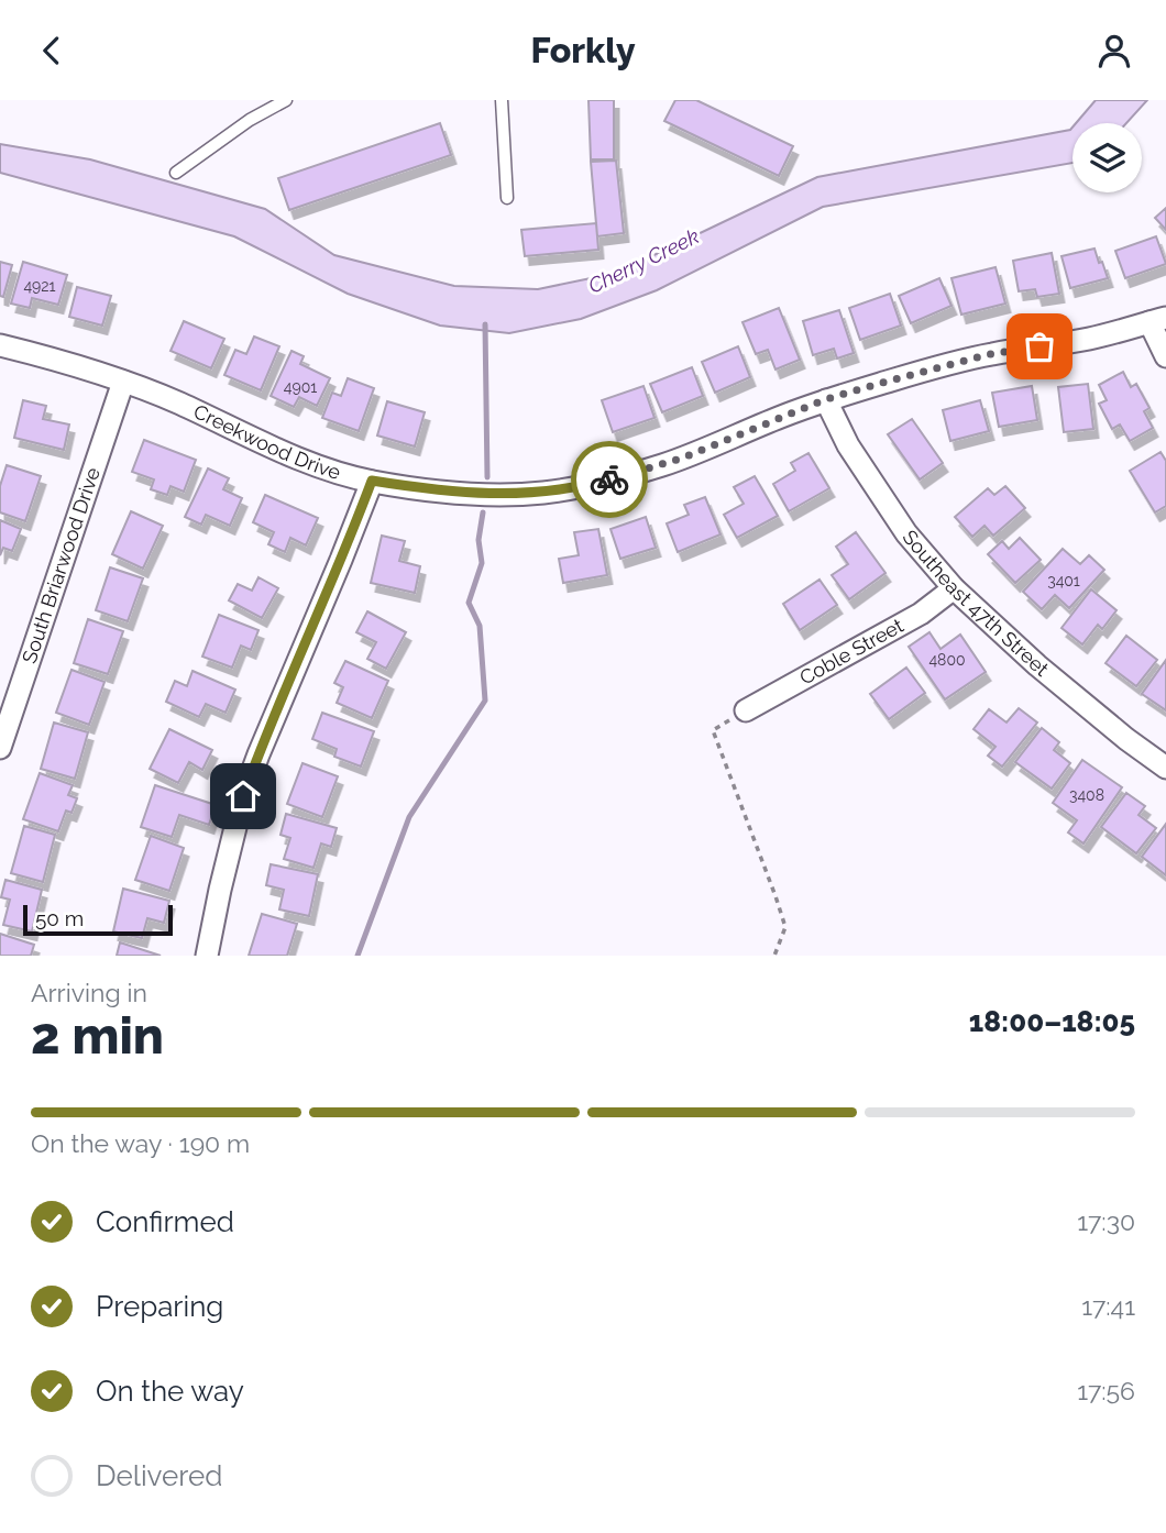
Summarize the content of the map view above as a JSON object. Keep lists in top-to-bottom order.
{
  "streets": {
    "street": [
      "Creekwood Drive",
      "South Briarwood Drive",
      "Southeast 47th Street",
      "Coble Street"
    ]
  },
  "crossings": [
    ["Creekwood Drive", "South Briarwood Drive"],
    ["Creekwood Drive", "Southeast 47th Street"],
    ["Southeast 47th Street", "Coble Street"]
  ],
  "water": ["Cherry Creek"],
  "house_numbers": [
    "4921",
    "4901",
    "3401",
    "4800",
    "3408"
  ],
  "scale_bar": "50 m",
  "page": {
    "header": "Forkly",
    "scale": "50 m",
    "heading": ["2 min", "Arriving in", "18:00–18:05"],
    "bar": "On the way · 190 m",
    "list": [
      ["Confirmed", "17:30"],
      ["Preparing", "17:41"],
      ["On the way", "17:56"],
      "Delivered"
    ]
  }
}
